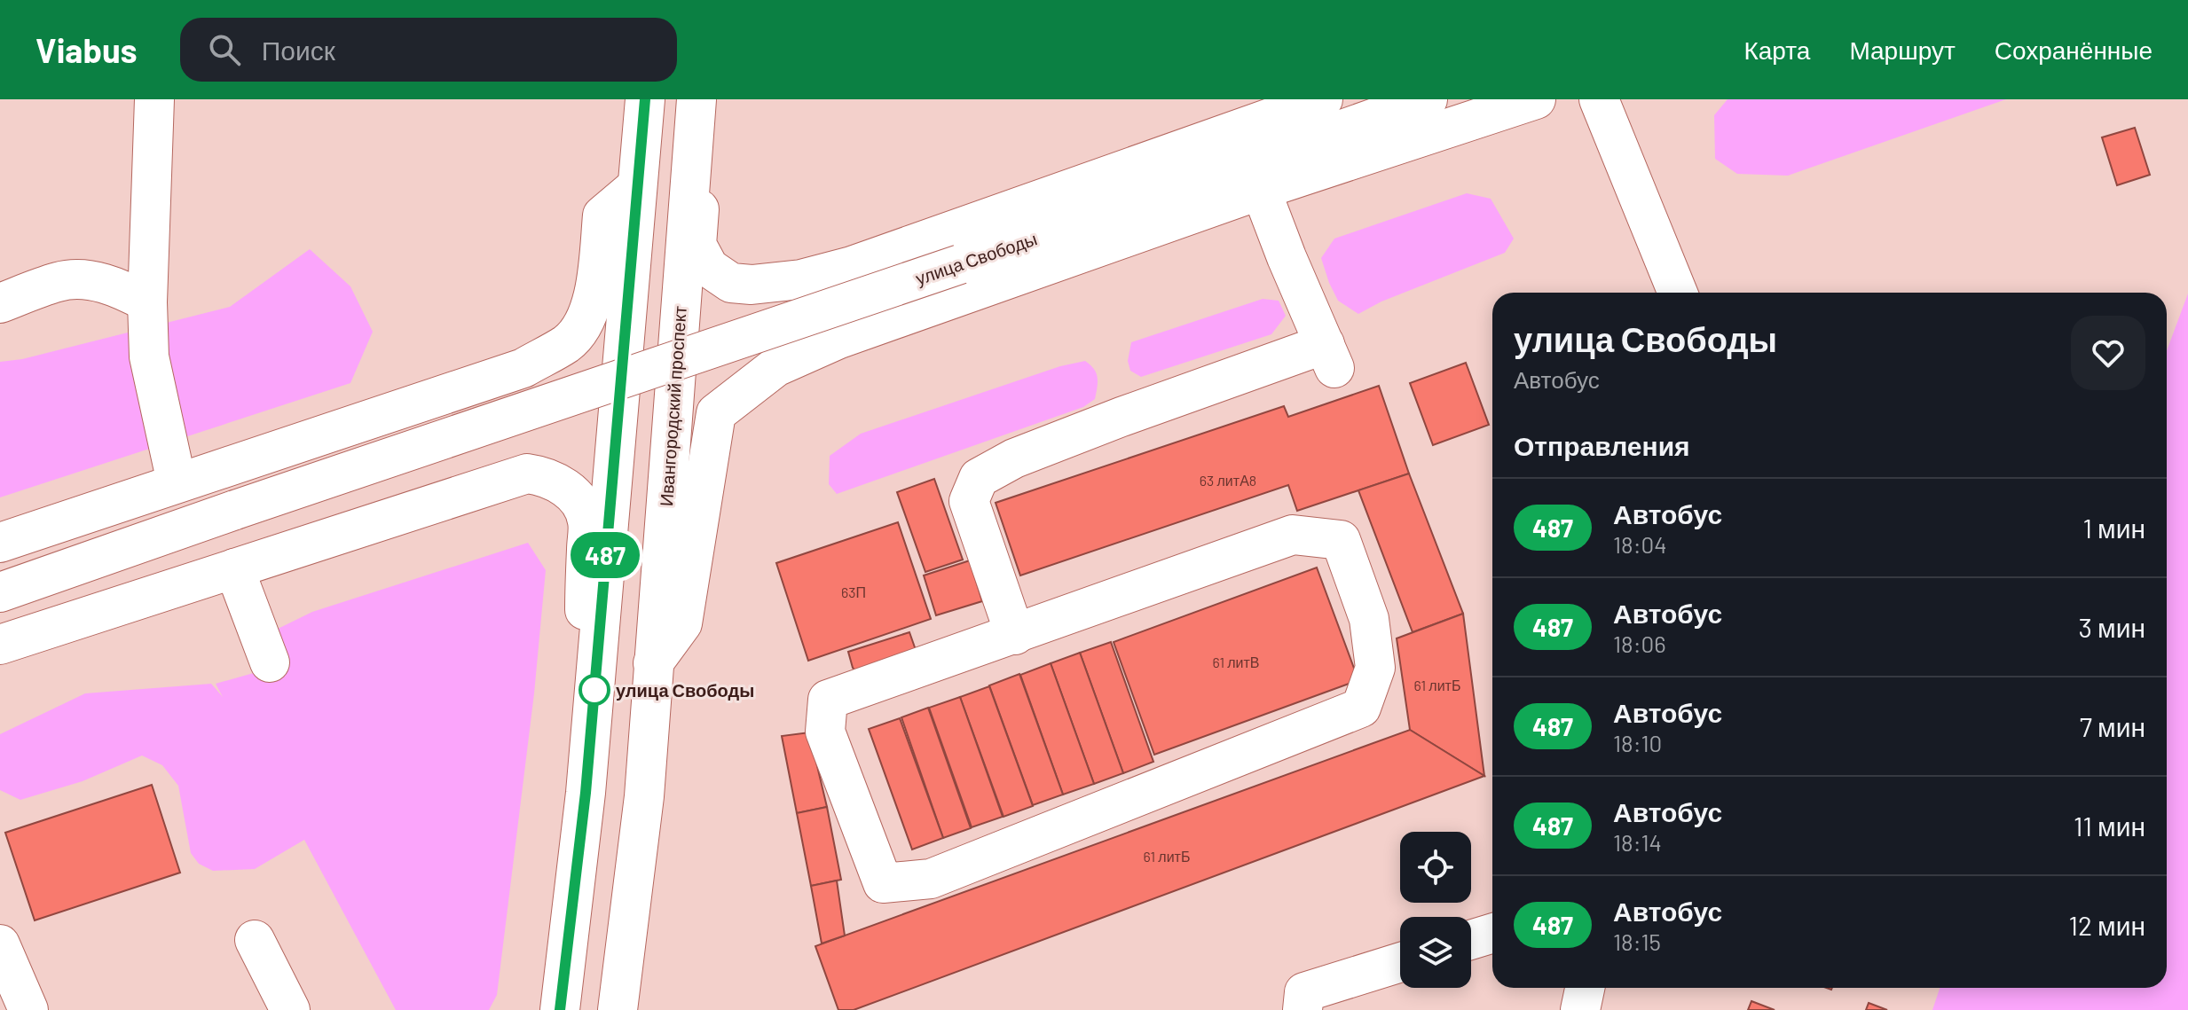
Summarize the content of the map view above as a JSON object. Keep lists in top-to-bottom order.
{
  "streets": {
    "main road": ["улица Свободы", "Ивангородский проспект"]
  },
  "crossings": [
    ["улица Свободы", "Ивангородский проспект"]
  ],
  "places": ["улица Свободы"],
  "lines": ["bus line 487"],
  "house_numbers": [
    "63 литА8",
    "63П",
    "61 литВ",
    "61 литБ",
    "61 литБ"
  ],
  "page": {
    "header": "Viabus",
    "search": "Поиск",
    "nav": ["Карта", "Маршрут", "Сохранённые"],
    "on_map": "487",
    "heading": [
      ["улица Свободы", "Автобус"],
      "Отправления"
    ],
    "list": [
      {
        "mark": "487",
        "name": "Автобус",
        "note": "18:04",
        "value": "1 мин"
      },
      {
        "mark": "487",
        "name": "Автобус",
        "note": "18:06",
        "value": "3 мин"
      },
      {
        "mark": "487",
        "name": "Автобус",
        "note": "18:10",
        "value": "7 мин"
      },
      {
        "mark": "487",
        "name": "Автобус",
        "note": "18:14",
        "value": "11 мин"
      },
      {
        "mark": "487",
        "name": "Автобус",
        "note": "18:15",
        "value": "12 мин"
      }
    ]
  }
}
